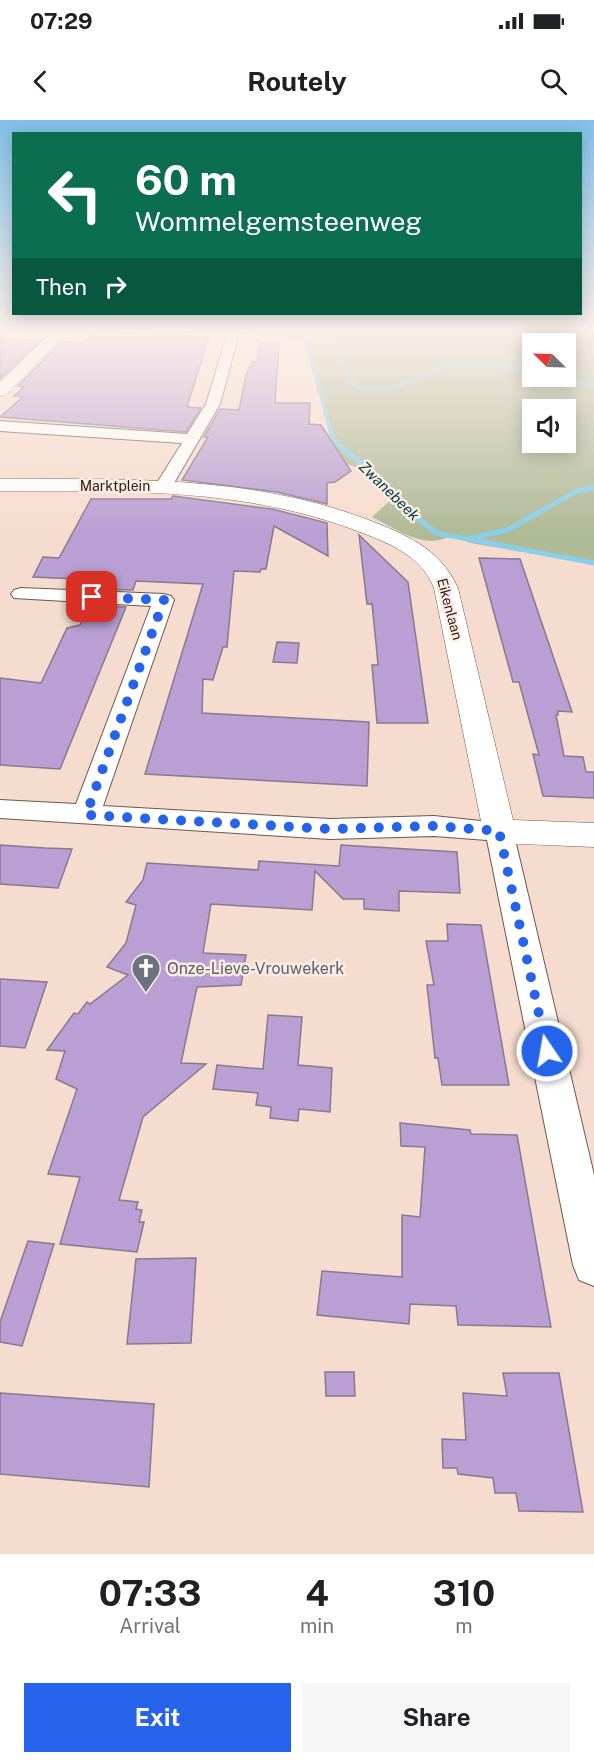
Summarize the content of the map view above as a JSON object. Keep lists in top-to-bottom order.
{
  "streets": {
    "street": ["Marktplein", "Eikenlaan"]
  },
  "crossings": [
    ["Marktplein", "Eikenlaan"]
  ],
  "water": ["Zwanebeek"],
  "places": {
    "church": ["Onze-Lieve-Vrouwekerk"]
  },
  "north": "top left",
  "page": {
    "status": "07:29",
    "header": "Routely",
    "turn": ["60 m", "Wommelgemsteenweg"],
    "then": "Then",
    "eta": [
      "07:33",
      "Arrival",
      "4",
      "min",
      "310",
      "m"
    ],
    "buttons": ["Exit", "Share"]
  }
}
